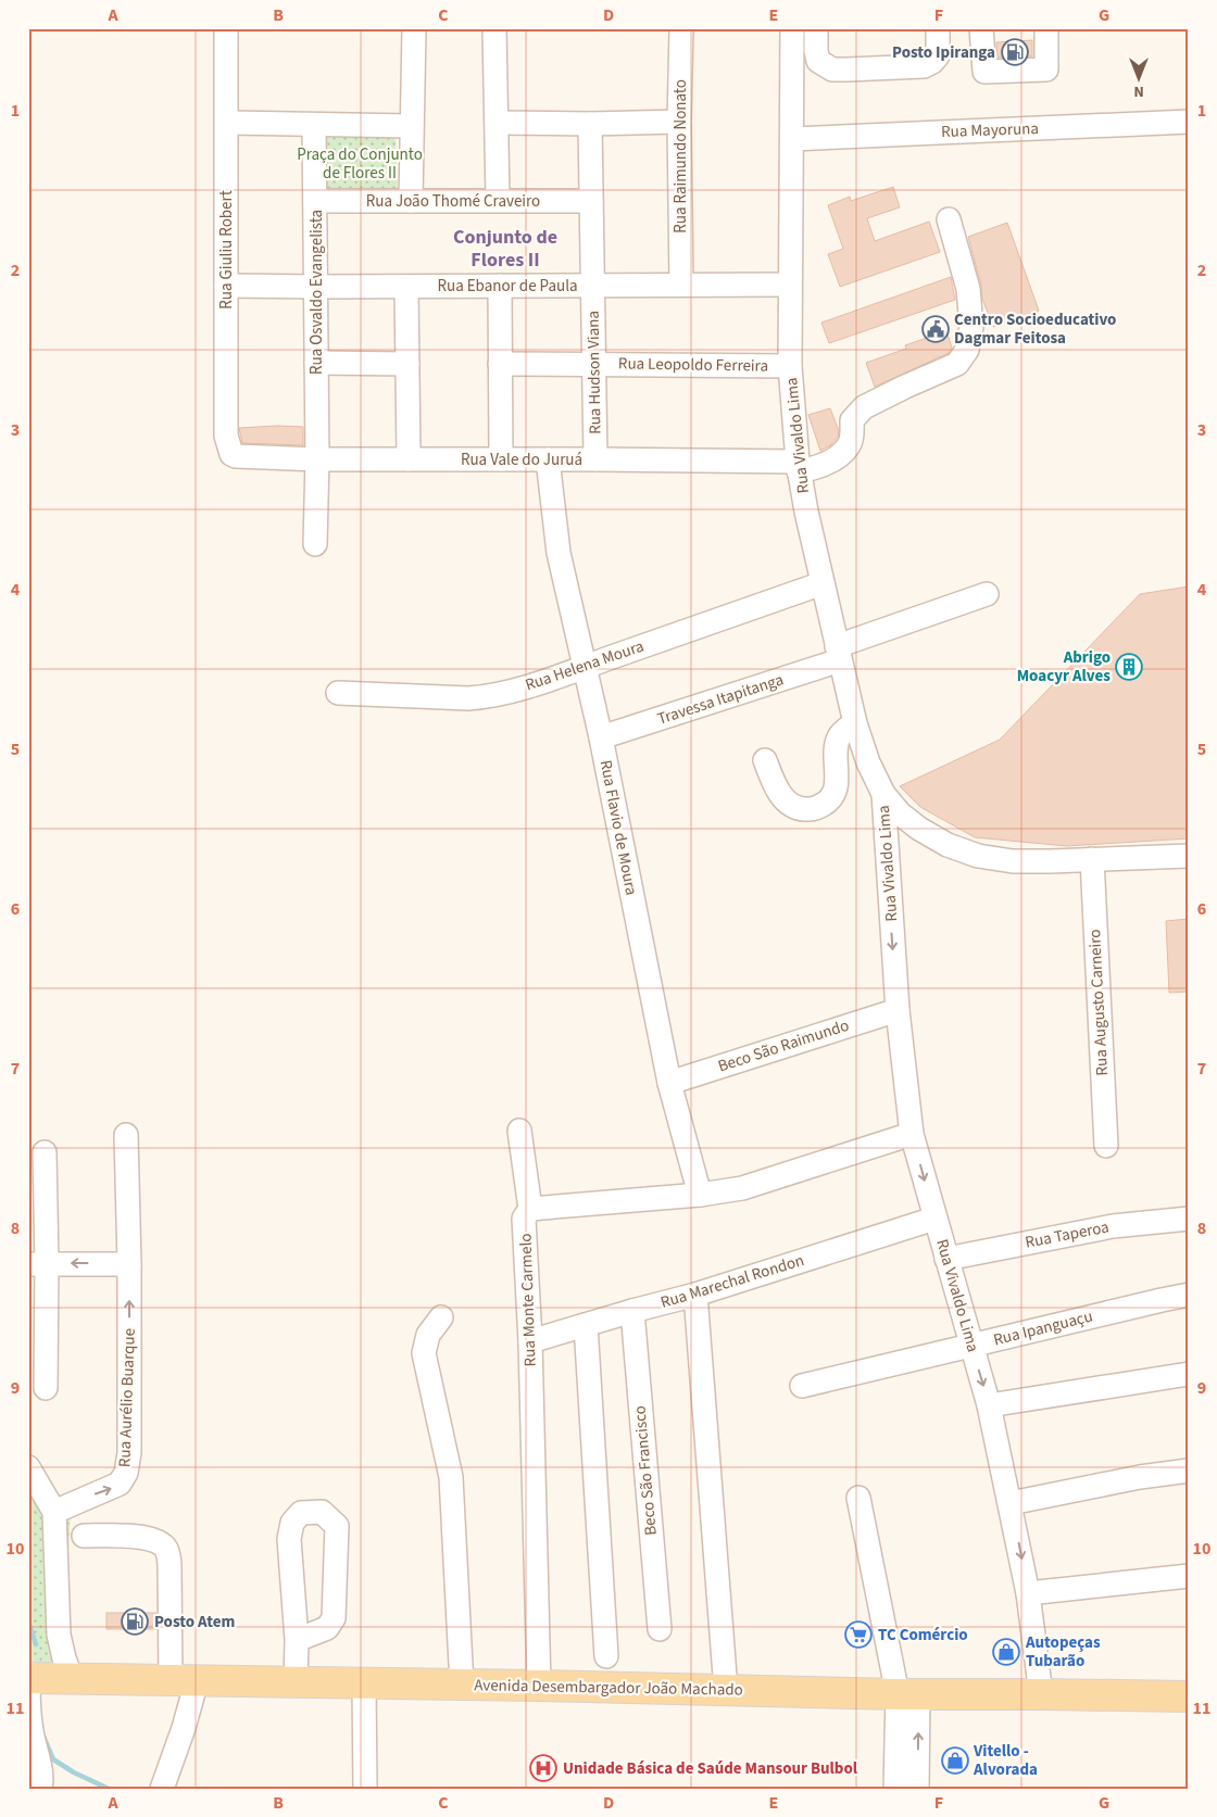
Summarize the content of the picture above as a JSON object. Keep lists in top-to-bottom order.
{
  "streets": {
    "main road": ["Avenida Desembargador João Machado"],
    "street": [
      "Rua Mayoruna",
      "Rua Raimundo Nonato",
      "Rua João Thomé Craveiro",
      "Rua Giuliu Robert",
      "Rua Ebanor de Paula",
      "Rua Osvaldo Evangelista",
      "Rua Leopoldo Ferreira",
      "Rua Hudson Viana",
      "Rua Vivaldo Lima",
      "Rua Vale do Juruá",
      "Rua Helena Moura",
      "Travessa Itapitanga",
      "Rua Flavio de Moura",
      "Rua Augusto Carneiro",
      "Beco São Raimundo",
      "Rua Taperoa",
      "Rua Marechal Rondon",
      "Rua Monte Carmelo",
      "Rua Ipanguaçu",
      "Rua Aurélio Buarque",
      "Beco São Francisco"
    ]
  },
  "crossings": [
    ["Rua Mayoruna", "Rua Vivaldo Lima"],
    ["Rua Raimundo Nonato", "Rua Ebanor de Paula"],
    ["Rua João Thomé Craveiro", "Rua Osvaldo Evangelista"],
    ["Rua João Thomé Craveiro", "Rua Hudson Viana"],
    ["Rua Giuliu Robert", "Rua Ebanor de Paula"],
    ["Rua Giuliu Robert", "Rua Vale do Juruá"],
    ["Rua Ebanor de Paula", "Rua Osvaldo Evangelista"],
    ["Rua Ebanor de Paula", "Rua Hudson Viana"],
    ["Rua Ebanor de Paula", "Rua Vivaldo Lima"],
    ["Rua Osvaldo Evangelista", "Rua Vale do Juruá"],
    ["Rua Leopoldo Ferreira", "Rua Hudson Viana"],
    ["Rua Leopoldo Ferreira", "Rua Vivaldo Lima"],
    ["Rua Hudson Viana", "Rua Vale do Juruá"],
    ["Rua Vivaldo Lima", "Rua Vale do Juruá"],
    ["Rua Vivaldo Lima", "Rua Helena Moura"],
    ["Rua Vivaldo Lima", "Travessa Itapitanga"],
    ["Rua Vivaldo Lima", "Beco São Raimundo"],
    ["Rua Vivaldo Lima", "Rua Taperoa"],
    ["Rua Vivaldo Lima", "Rua Marechal Rondon"],
    ["Rua Vivaldo Lima", "Rua Ipanguaçu"],
    ["Rua Vivaldo Lima", "Avenida Desembargador João Machado"],
    ["Rua Vale do Juruá", "Rua Flavio de Moura"],
    ["Rua Helena Moura", "Rua Flavio de Moura"],
    ["Travessa Itapitanga", "Rua Flavio de Moura"],
    ["Rua Flavio de Moura", "Beco São Raimundo"],
    ["Rua Marechal Rondon", "Rua Monte Carmelo"],
    ["Rua Marechal Rondon", "Beco São Francisco"],
    ["Rua Monte Carmelo", "Avenida Desembargador João Machado"]
  ],
  "districts": ["Conjunto de Flores II"],
  "parks": ["Praça do Conjunto de Flores II"],
  "places": {
    "fuel station": ["Posto Ipiranga", "Posto Atem"],
    "public building": ["Centro Socioeducativo Dagmar Feitosa"],
    "building": ["Abrigo Moacyr Alves"],
    "supermarket": ["TC Comércio"],
    "shop": ["Autopeças Tubarão", "Vitello - Alvorada"],
    "hospital": ["Unidade Básica de Saúde Mansour Bulbol"]
  },
  "north": "bottom",
  "grid": {
    "columns": [
      "A",
      "B",
      "C",
      "D",
      "E",
      "F",
      "G"
    ],
    "rows": [
      "1",
      "2",
      "3",
      "4",
      "5",
      "6",
      "7",
      "8",
      "9",
      "10",
      "11"
    ]
  }
}
